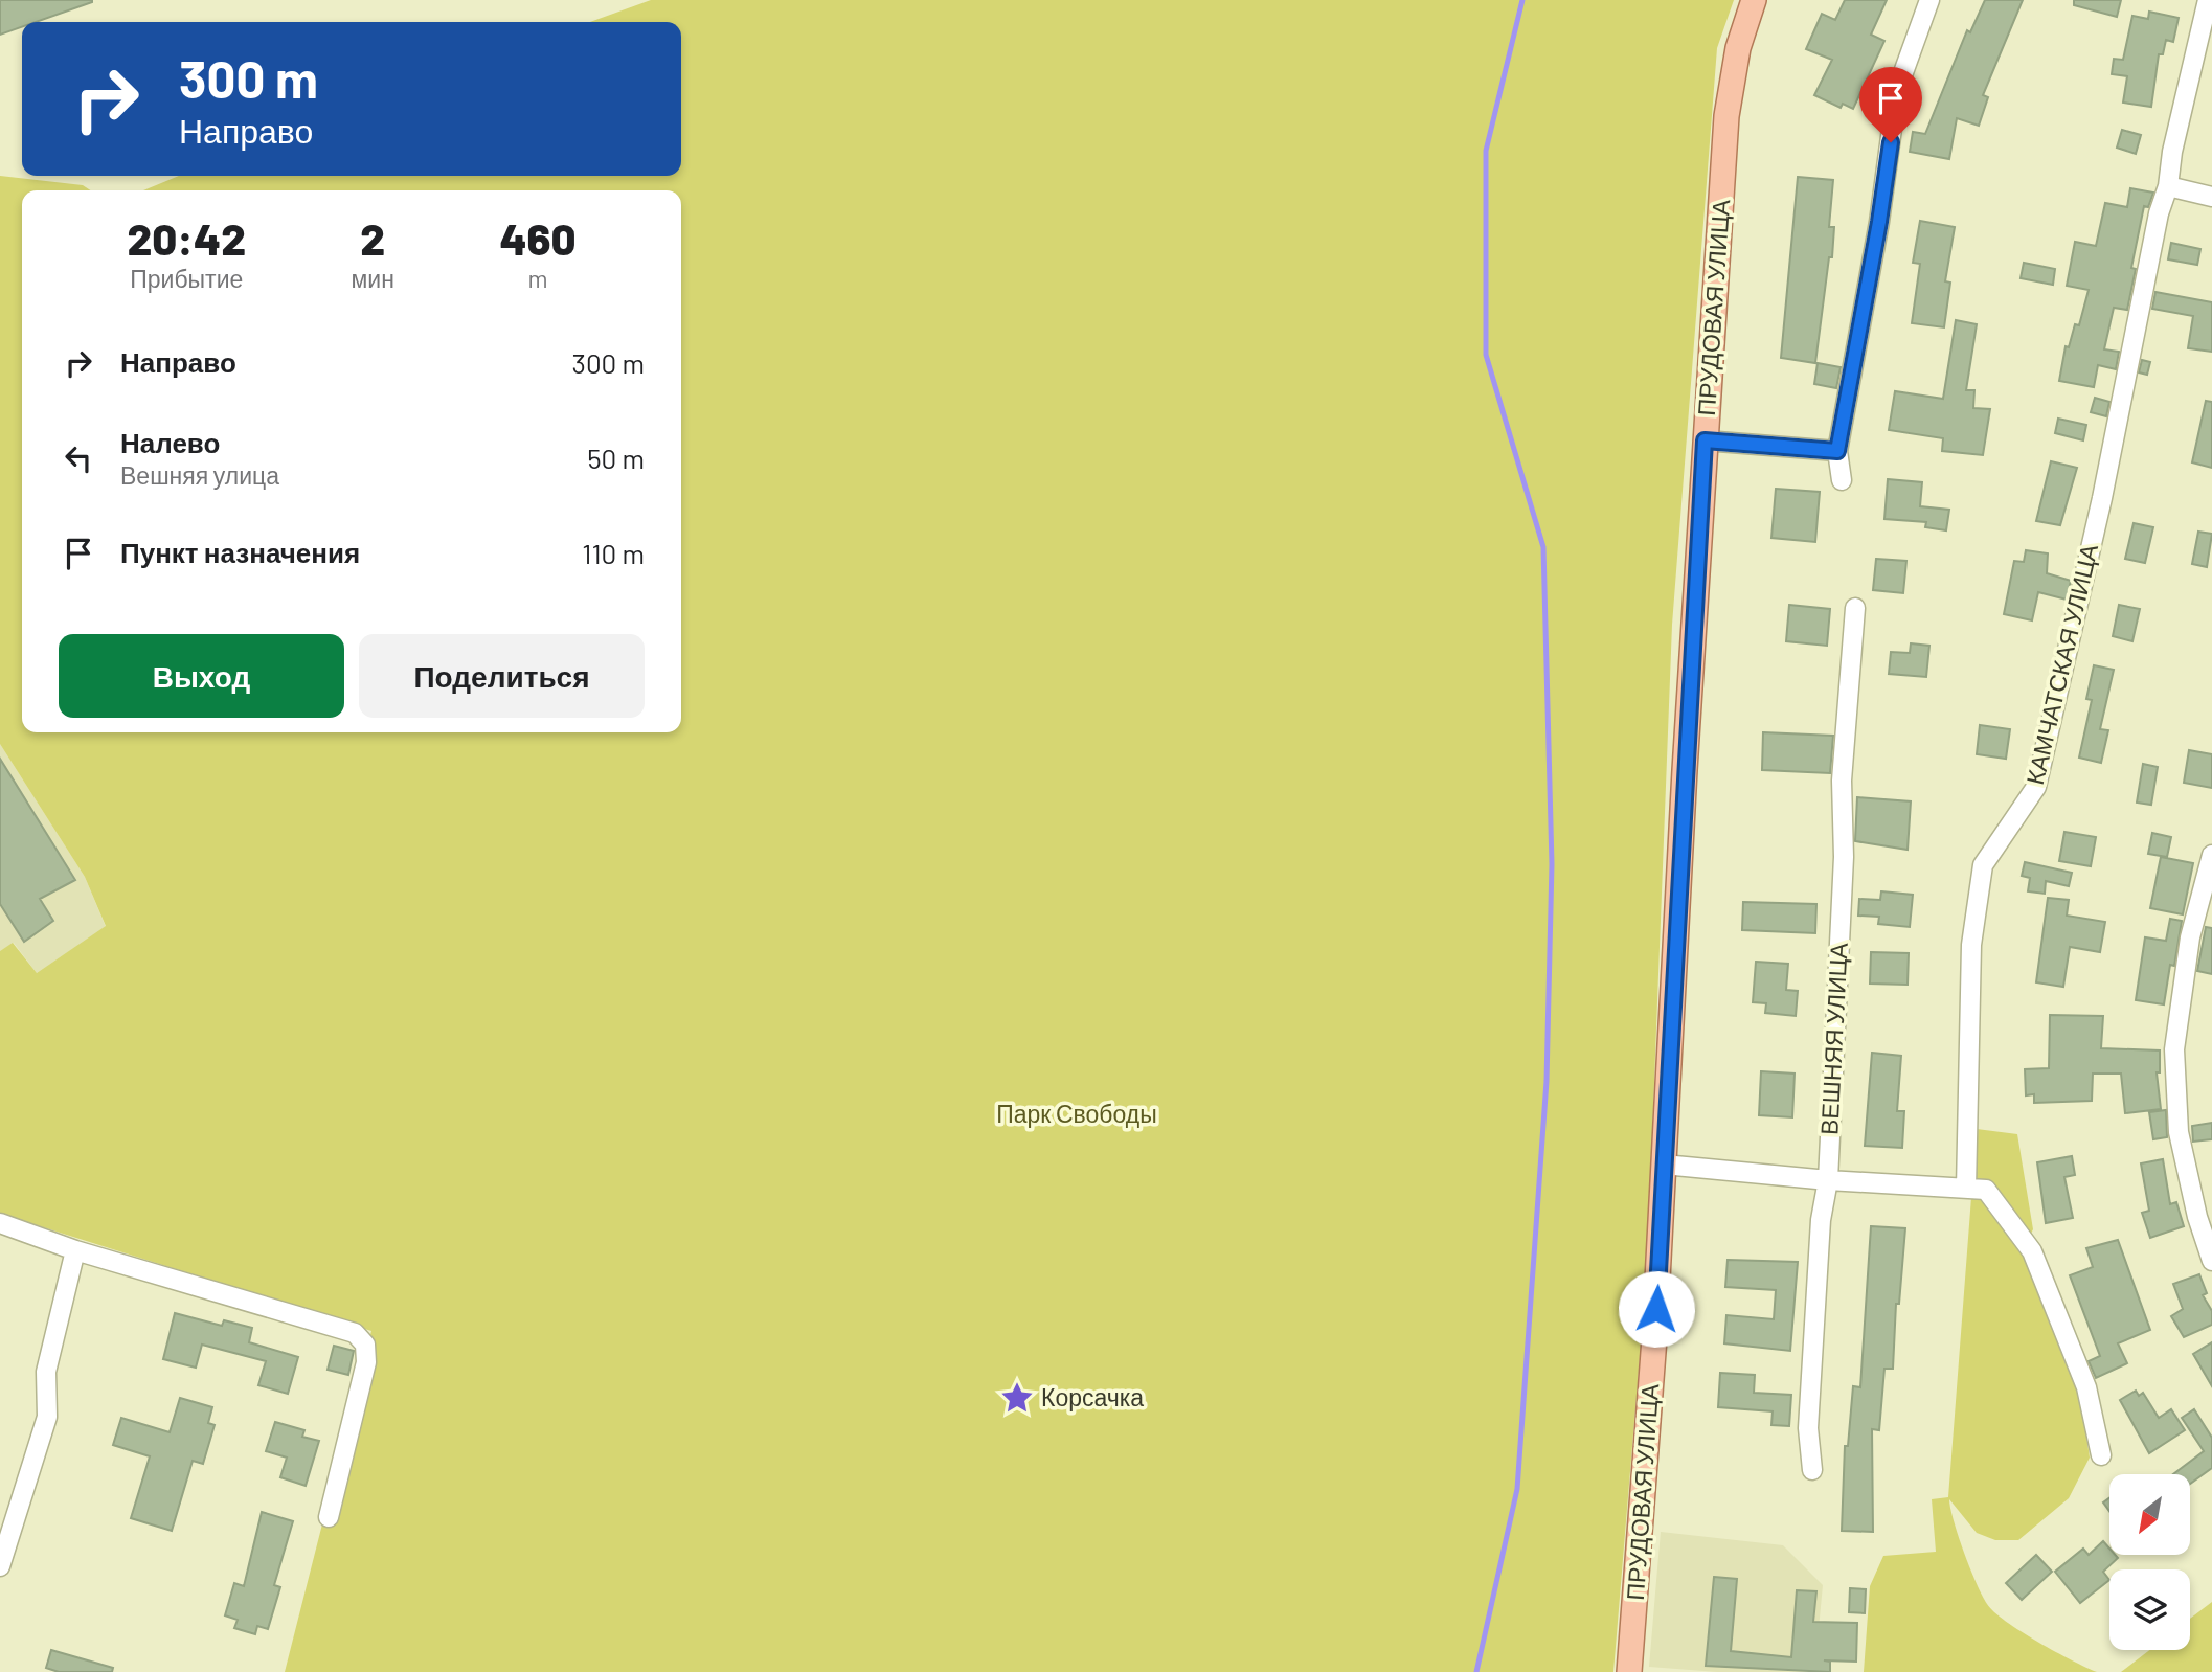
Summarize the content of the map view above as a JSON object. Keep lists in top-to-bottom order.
{
  "streets": {
    "main road": ["ПРУДОВАЯ УЛИЦА"],
    "street": ["КАМЧАТСКАЯ УЛИЦА", "ВЕШНЯЯ УЛИЦА"]
  },
  "parks": ["Парк Свободы"],
  "places": {
    "place": ["Корсачка"]
  },
  "north": "bottom left",
  "page": {
    "turn": ["300 m", "Направо"],
    "eta": [
      "20:42",
      "Прибытие",
      "2",
      "мин",
      "460",
      "m"
    ],
    "list": [
      {
        "name": "Направо",
        "value": "300 m"
      },
      {
        "name": "Налево",
        "note": "Вешняя улица",
        "value": "50 m"
      },
      {
        "name": "Пункт назначения",
        "value": "110 m"
      }
    ],
    "buttons": ["Выход", "Поделиться"]
  }
}
